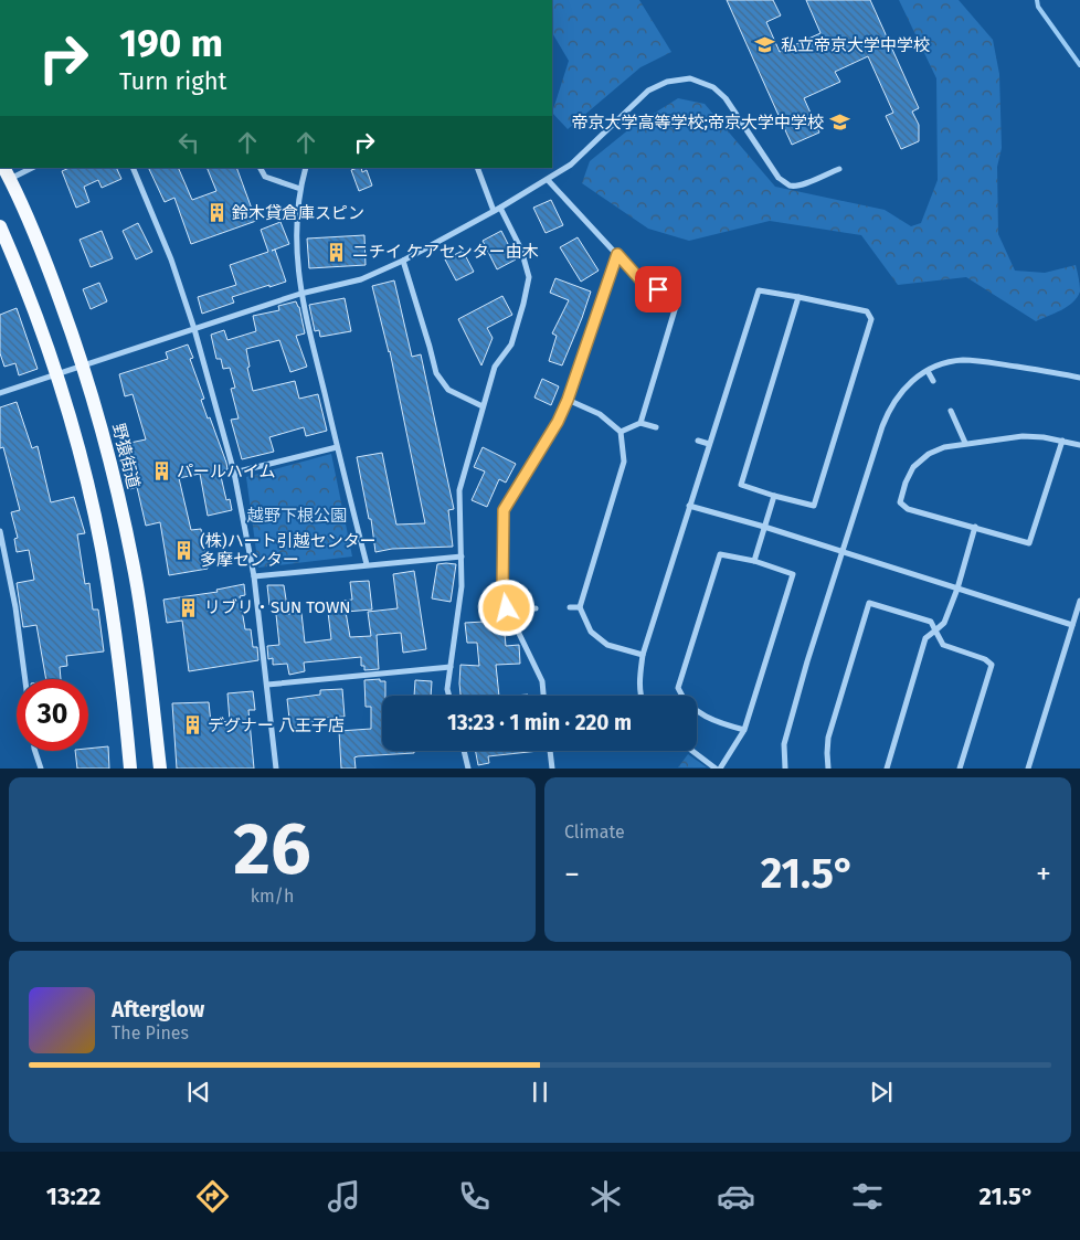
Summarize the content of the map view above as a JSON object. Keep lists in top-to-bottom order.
{
  "streets": {
    "main road": ["野猿街道"]
  },
  "parks": ["越野下根公園"],
  "places": {
    "school or university": ["私立帝京大学中学校", "帝京大学高等学校;帝京大学中学校"],
    "building": [
      "鈴木貸倉庫スピン",
      "ニチイ ケアセンター由木",
      "パールハイム",
      "(株)ハート引越センター 多摩センター",
      "リブリ・SUN TOWN",
      "デグナー 八王子店"
    ]
  },
  "page": {
    "turn": ["190 m", "Turn right"],
    "limit": "30",
    "trip": "13:23 · 1 min · 220 m",
    "tile": [
      ["26", "km/h"],
      "Climate"
    ],
    "heat": ["−", "21.5°", "+"],
    "song": ["Afterglow", "The Pines"],
    "tabs": ["13:22", "21.5°"]
  }
}
